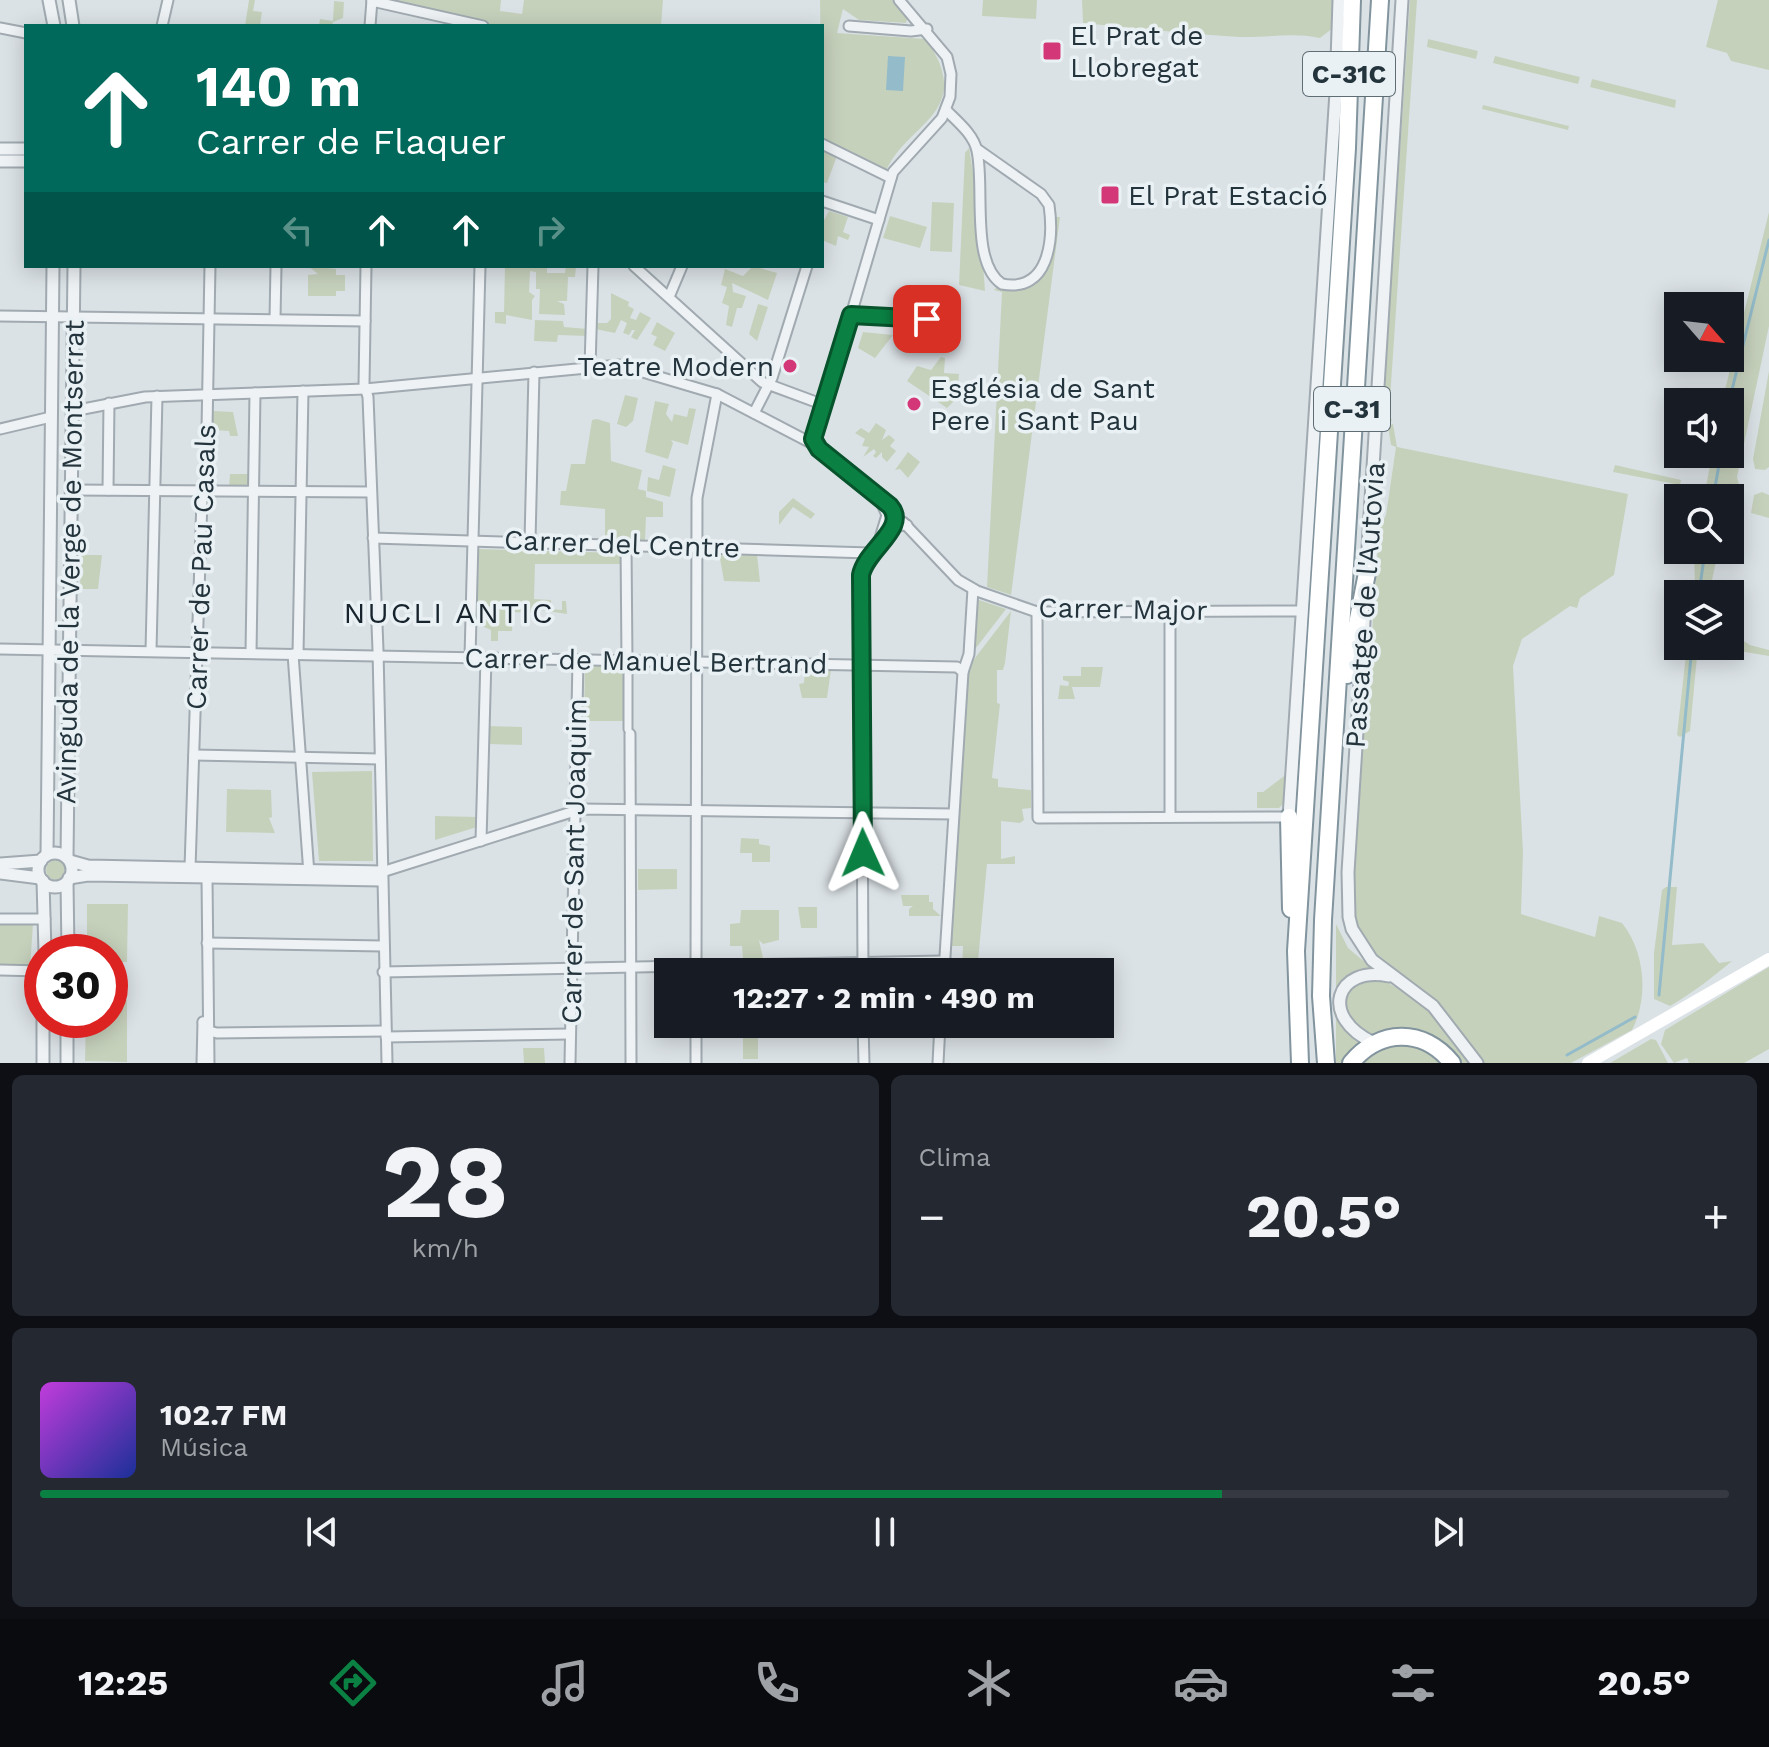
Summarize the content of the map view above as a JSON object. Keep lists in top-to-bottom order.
{
  "streets": {
    "highway": ["C-31C", "C-31"],
    "street": [
      "Carrer del Centre",
      "Avinguda de la Verge de Montserrat",
      "Carrer de Pau Casals",
      "Passatge de l'Autovia",
      "Carrer Major",
      "Carrer de Manuel Bertrand",
      "Carrer de Sant Joaquim"
    ]
  },
  "crossings": [
    ["C-31C", "C-31"],
    ["Avinguda de la Verge de Montserrat", "Carrer de Manuel Bertrand"],
    ["Carrer de Pau Casals", "Carrer de Manuel Bertrand"],
    ["Carrer de Manuel Bertrand", "Carrer de Sant Joaquim"]
  ],
  "districts": ["NUCLI ANTIC"],
  "places": {
    "transit": ["El Prat de Llobregat", "El Prat Estació"],
    "other": ["Teatre Modern", "Església de Sant Pere i Sant Pau"]
  },
  "north": "bottom right",
  "page": {
    "turn": ["140 m", "Carrer de Flaquer"],
    "limit": "30",
    "trip": "12:27 · 2 min · 490 m",
    "tile": [
      ["28", "km/h"],
      "Clima"
    ],
    "heat": ["−", "20.5°", "+"],
    "song": ["102.7 FM", "Música"],
    "tabs": ["12:25", "20.5°"]
  }
}
